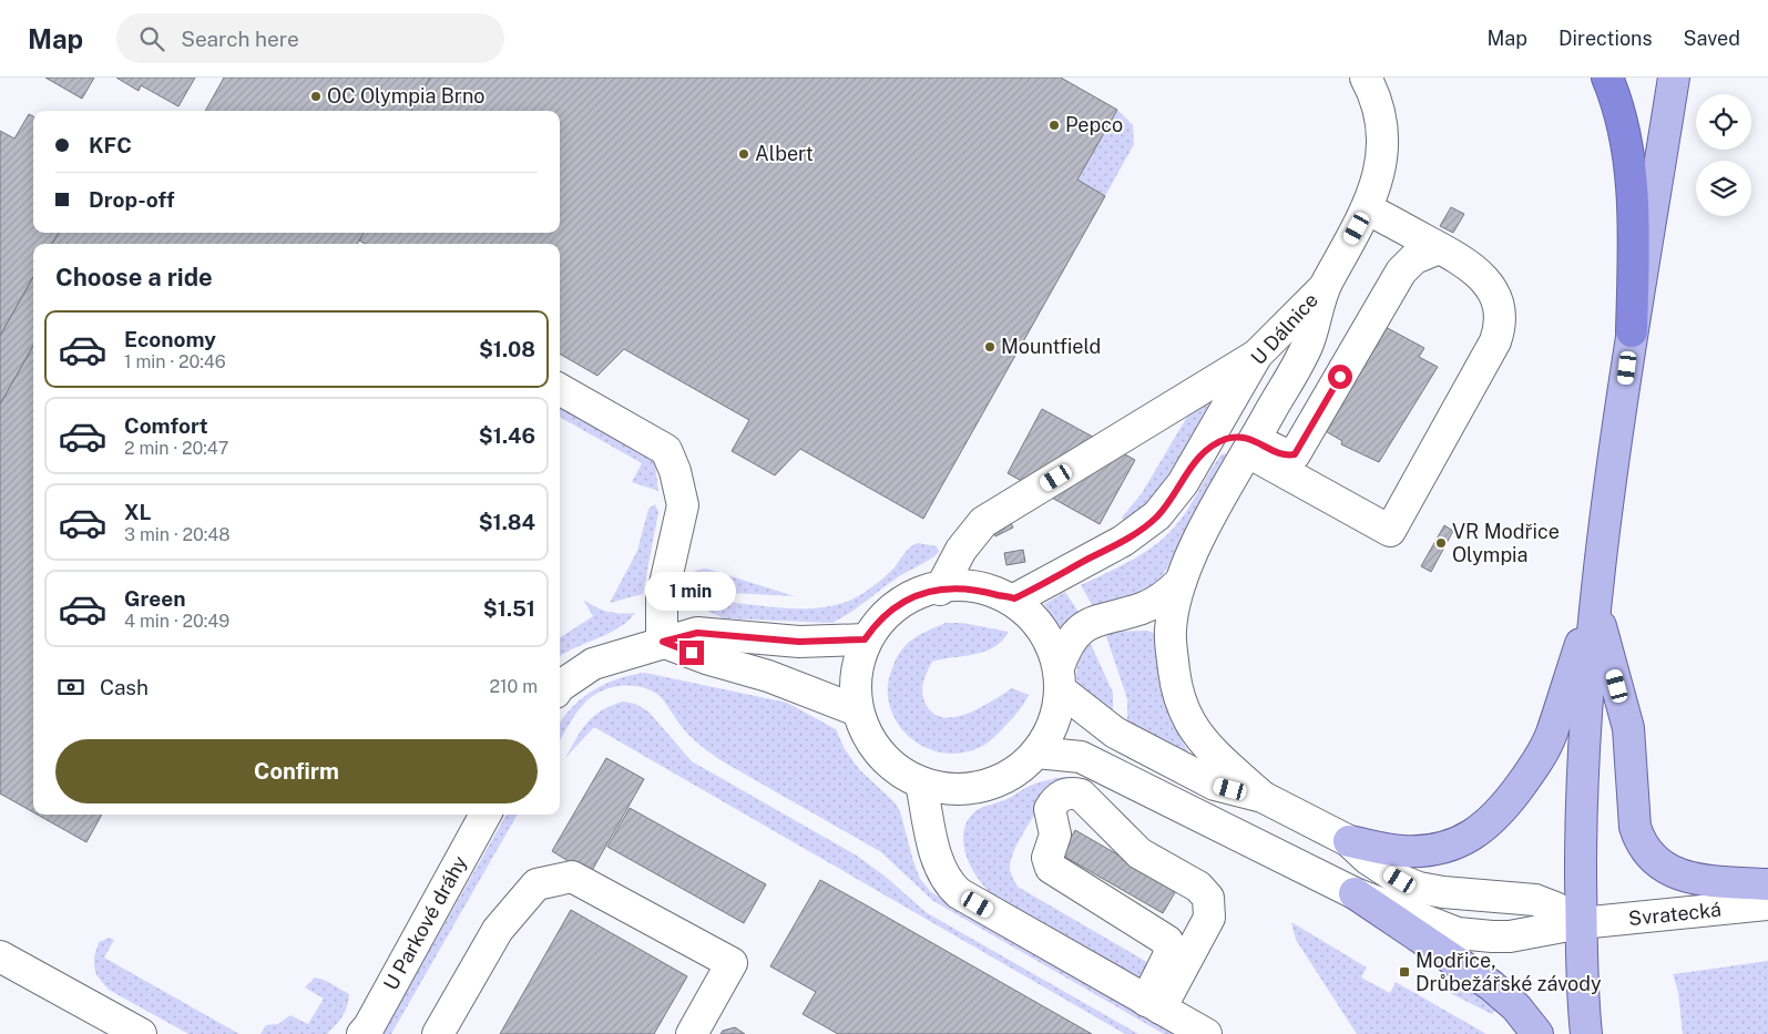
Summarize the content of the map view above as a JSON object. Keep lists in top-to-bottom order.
{
  "streets": {
    "street": ["U Dálnice", "Svratecká", "U Parkové dráhy"]
  },
  "crossings": [
    ["U Dálnice", "Svratecká"]
  ],
  "places": {
    "other": [
      "OC Olympia Brno",
      "Pepco",
      "Albert",
      "Mountfield",
      "VR Modřice Olympia"
    ],
    "transit": ["Modřice, Drůbežářské závody"]
  },
  "page": {
    "header": "Map",
    "search": "Search here",
    "nav": ["Map", "Directions", "Saved"],
    "banner": ["KFC", "Drop-off"],
    "heading": "Choose a ride",
    "list": [
      {
        "name": "Economy",
        "note": "1 min · 20:46",
        "value": "$1.08"
      },
      {
        "name": "Comfort",
        "note": "2 min · 20:47",
        "value": "$1.46"
      },
      {
        "name": "XL",
        "note": "3 min · 20:48",
        "value": "$1.84"
      },
      {
        "name": "Green",
        "note": "4 min · 20:49",
        "value": "$1.51"
      }
    ],
    "bubble": "1 min",
    "pay": ["Cash", "210 m"],
    "buttons": "Confirm"
  }
}
